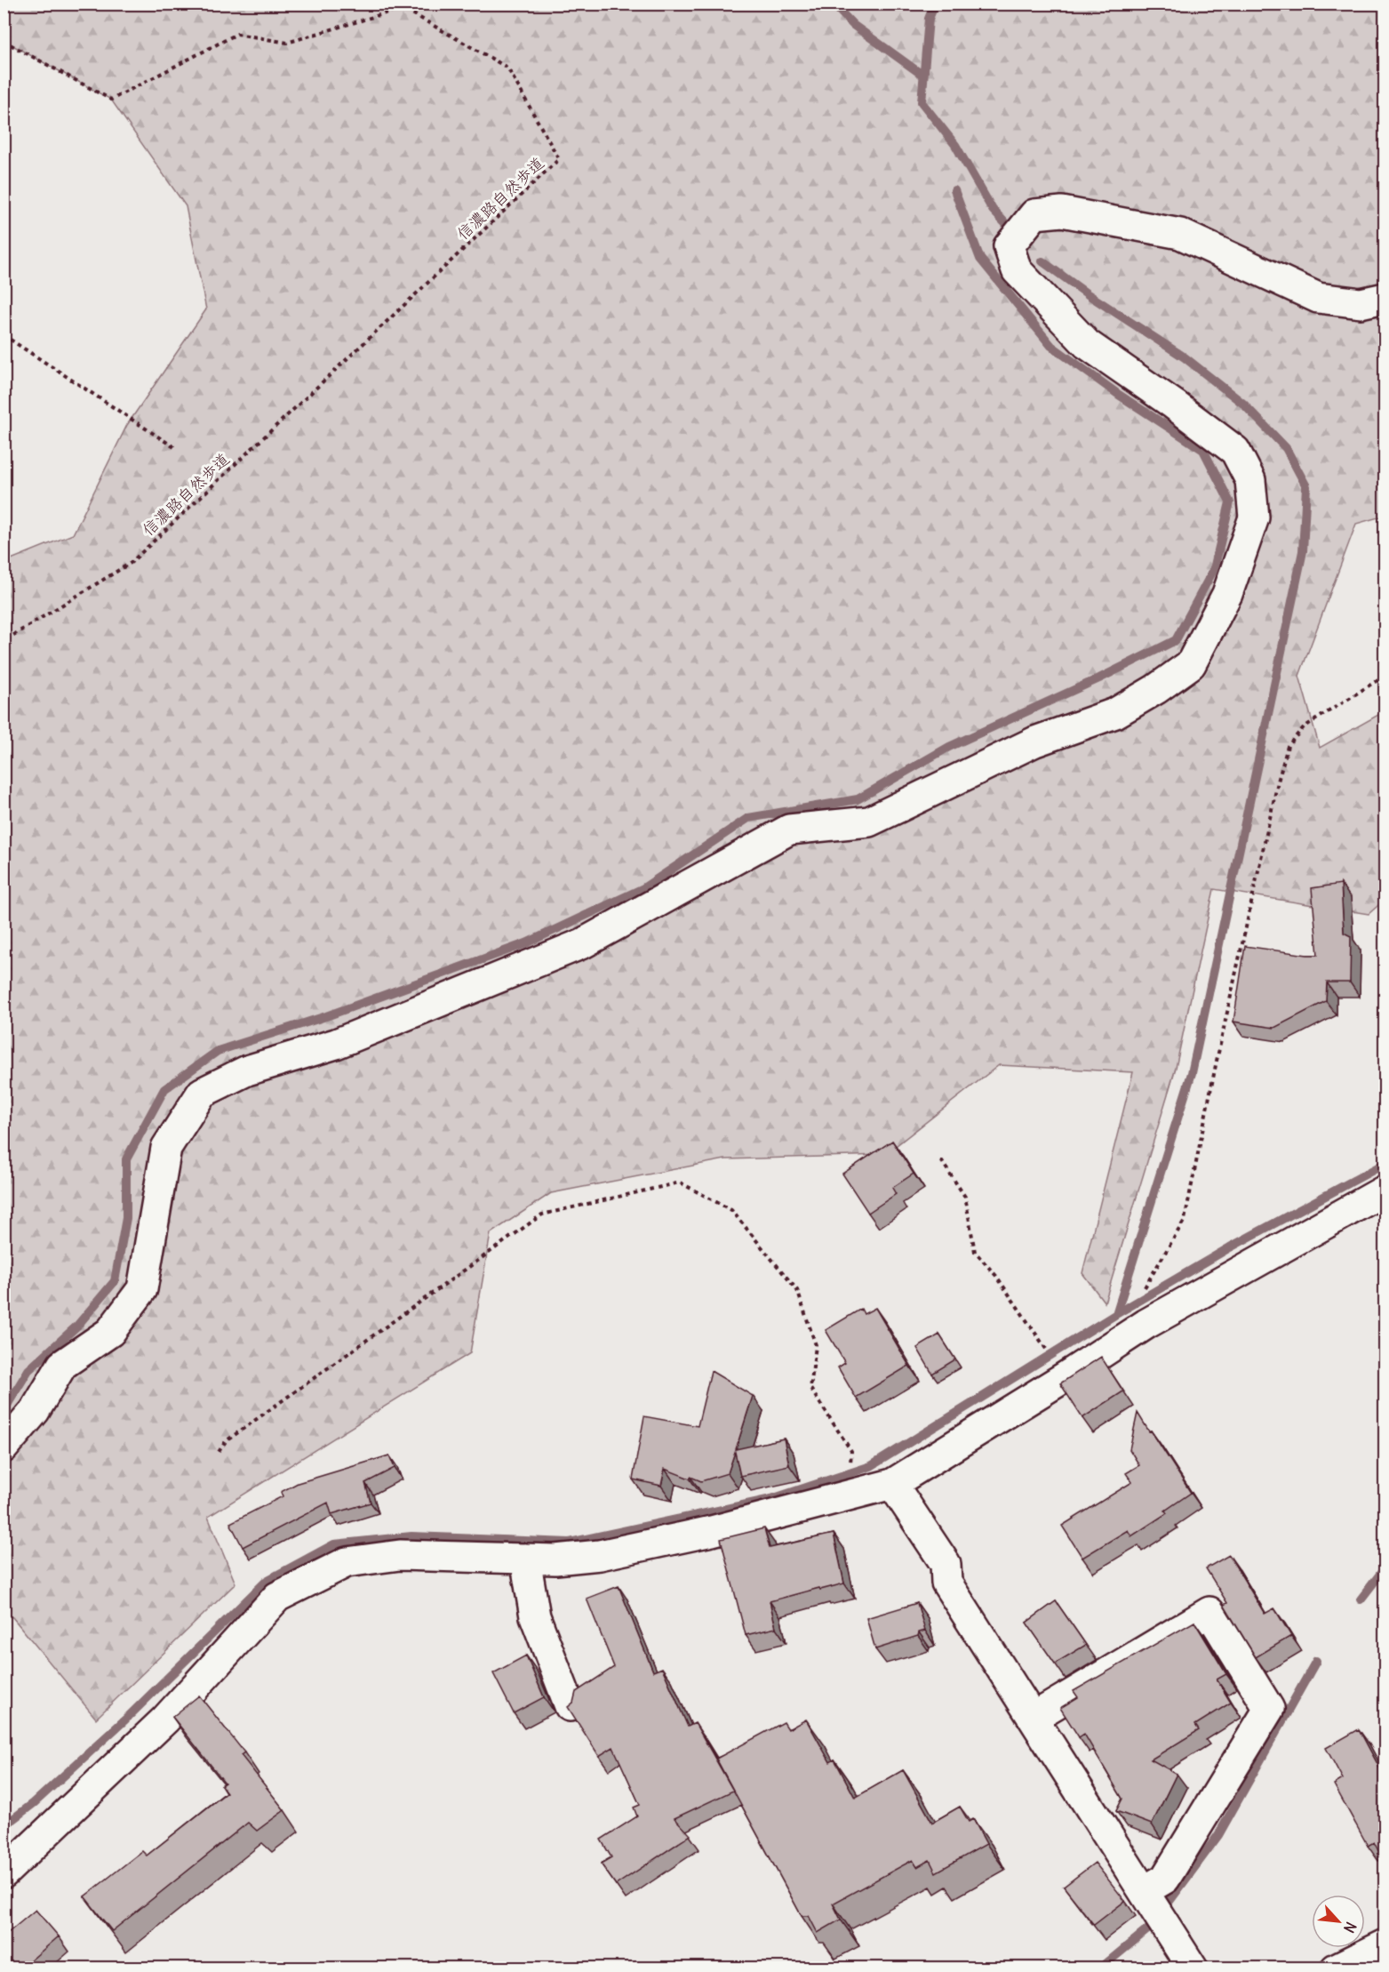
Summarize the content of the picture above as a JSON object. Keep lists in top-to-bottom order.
{
  "streets": {
    "path": ["信濃路自然歩道"]
  },
  "north": "bottom right"
}
